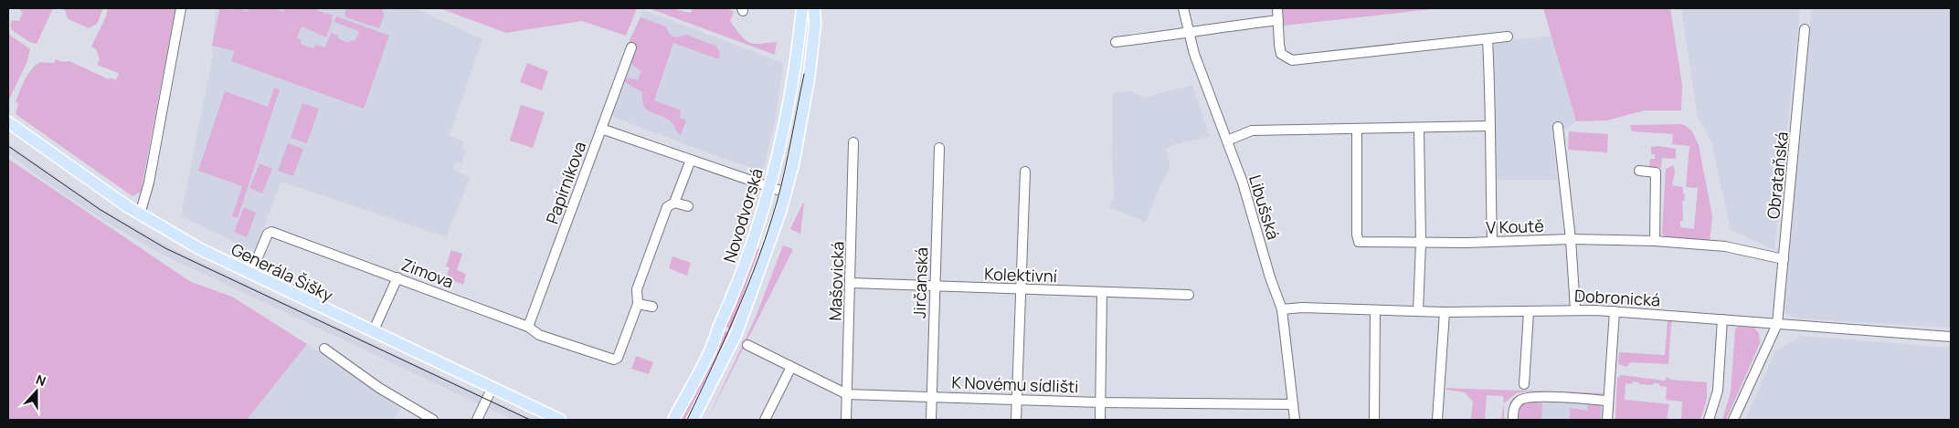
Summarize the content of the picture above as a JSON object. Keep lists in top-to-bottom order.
{
  "streets": {
    "main road": ["Novodvorská", "Generála Šišky"],
    "street": [
      "Obrataňská",
      "Papírníkova",
      "Libušská",
      "V Koutě",
      "Zimova",
      "Kolektivní",
      "Mašovická",
      "Jirčanská",
      "Dobronická",
      "K Novému sídlišti"
    ]
  },
  "crossings": [
    ["Obrataňská", "V Koutě"],
    ["Obrataňská", "Dobronická"],
    ["Papírníkova", "Zimova"],
    ["Libušská", "Dobronická"],
    ["Libušská", "K Novému sídlišti"],
    ["Generála Šišky", "Zimova"],
    ["Kolektivní", "Mašovická"],
    ["Kolektivní", "Jirčanská"],
    ["Mašovická", "K Novému sídlišti"],
    ["Jirčanská", "K Novému sídlišti"]
  ],
  "north": "top"
}
